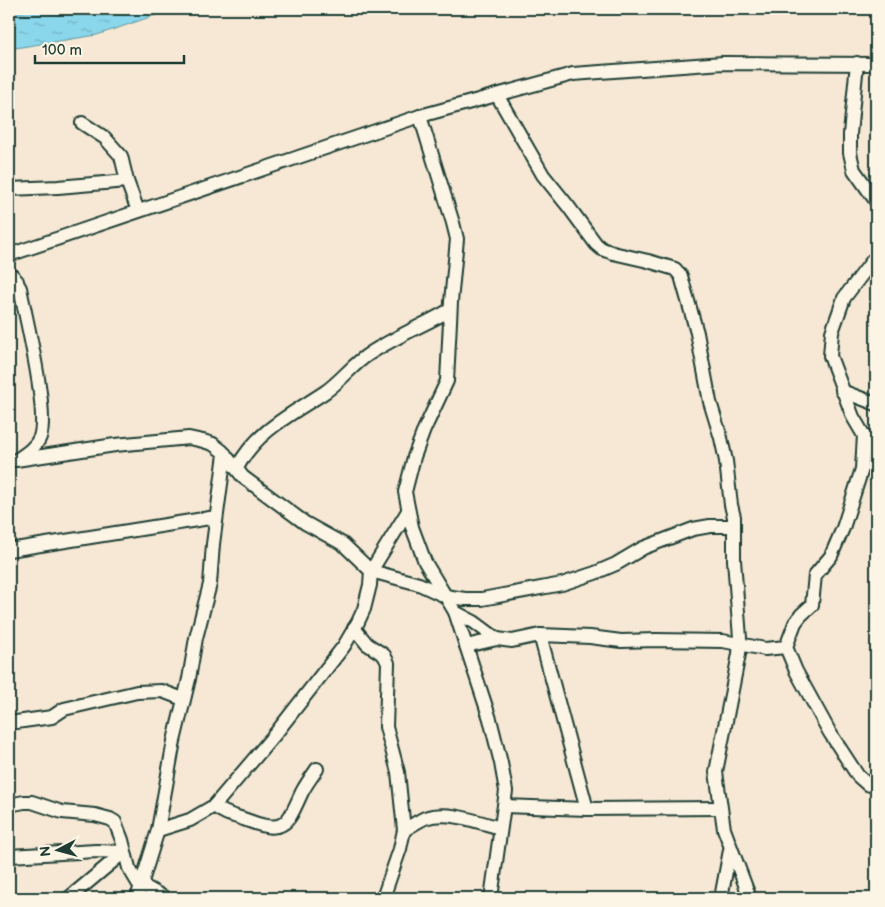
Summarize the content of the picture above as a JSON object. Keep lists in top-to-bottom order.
{
  "scale_bar": "100 m",
  "north": "left"
}
